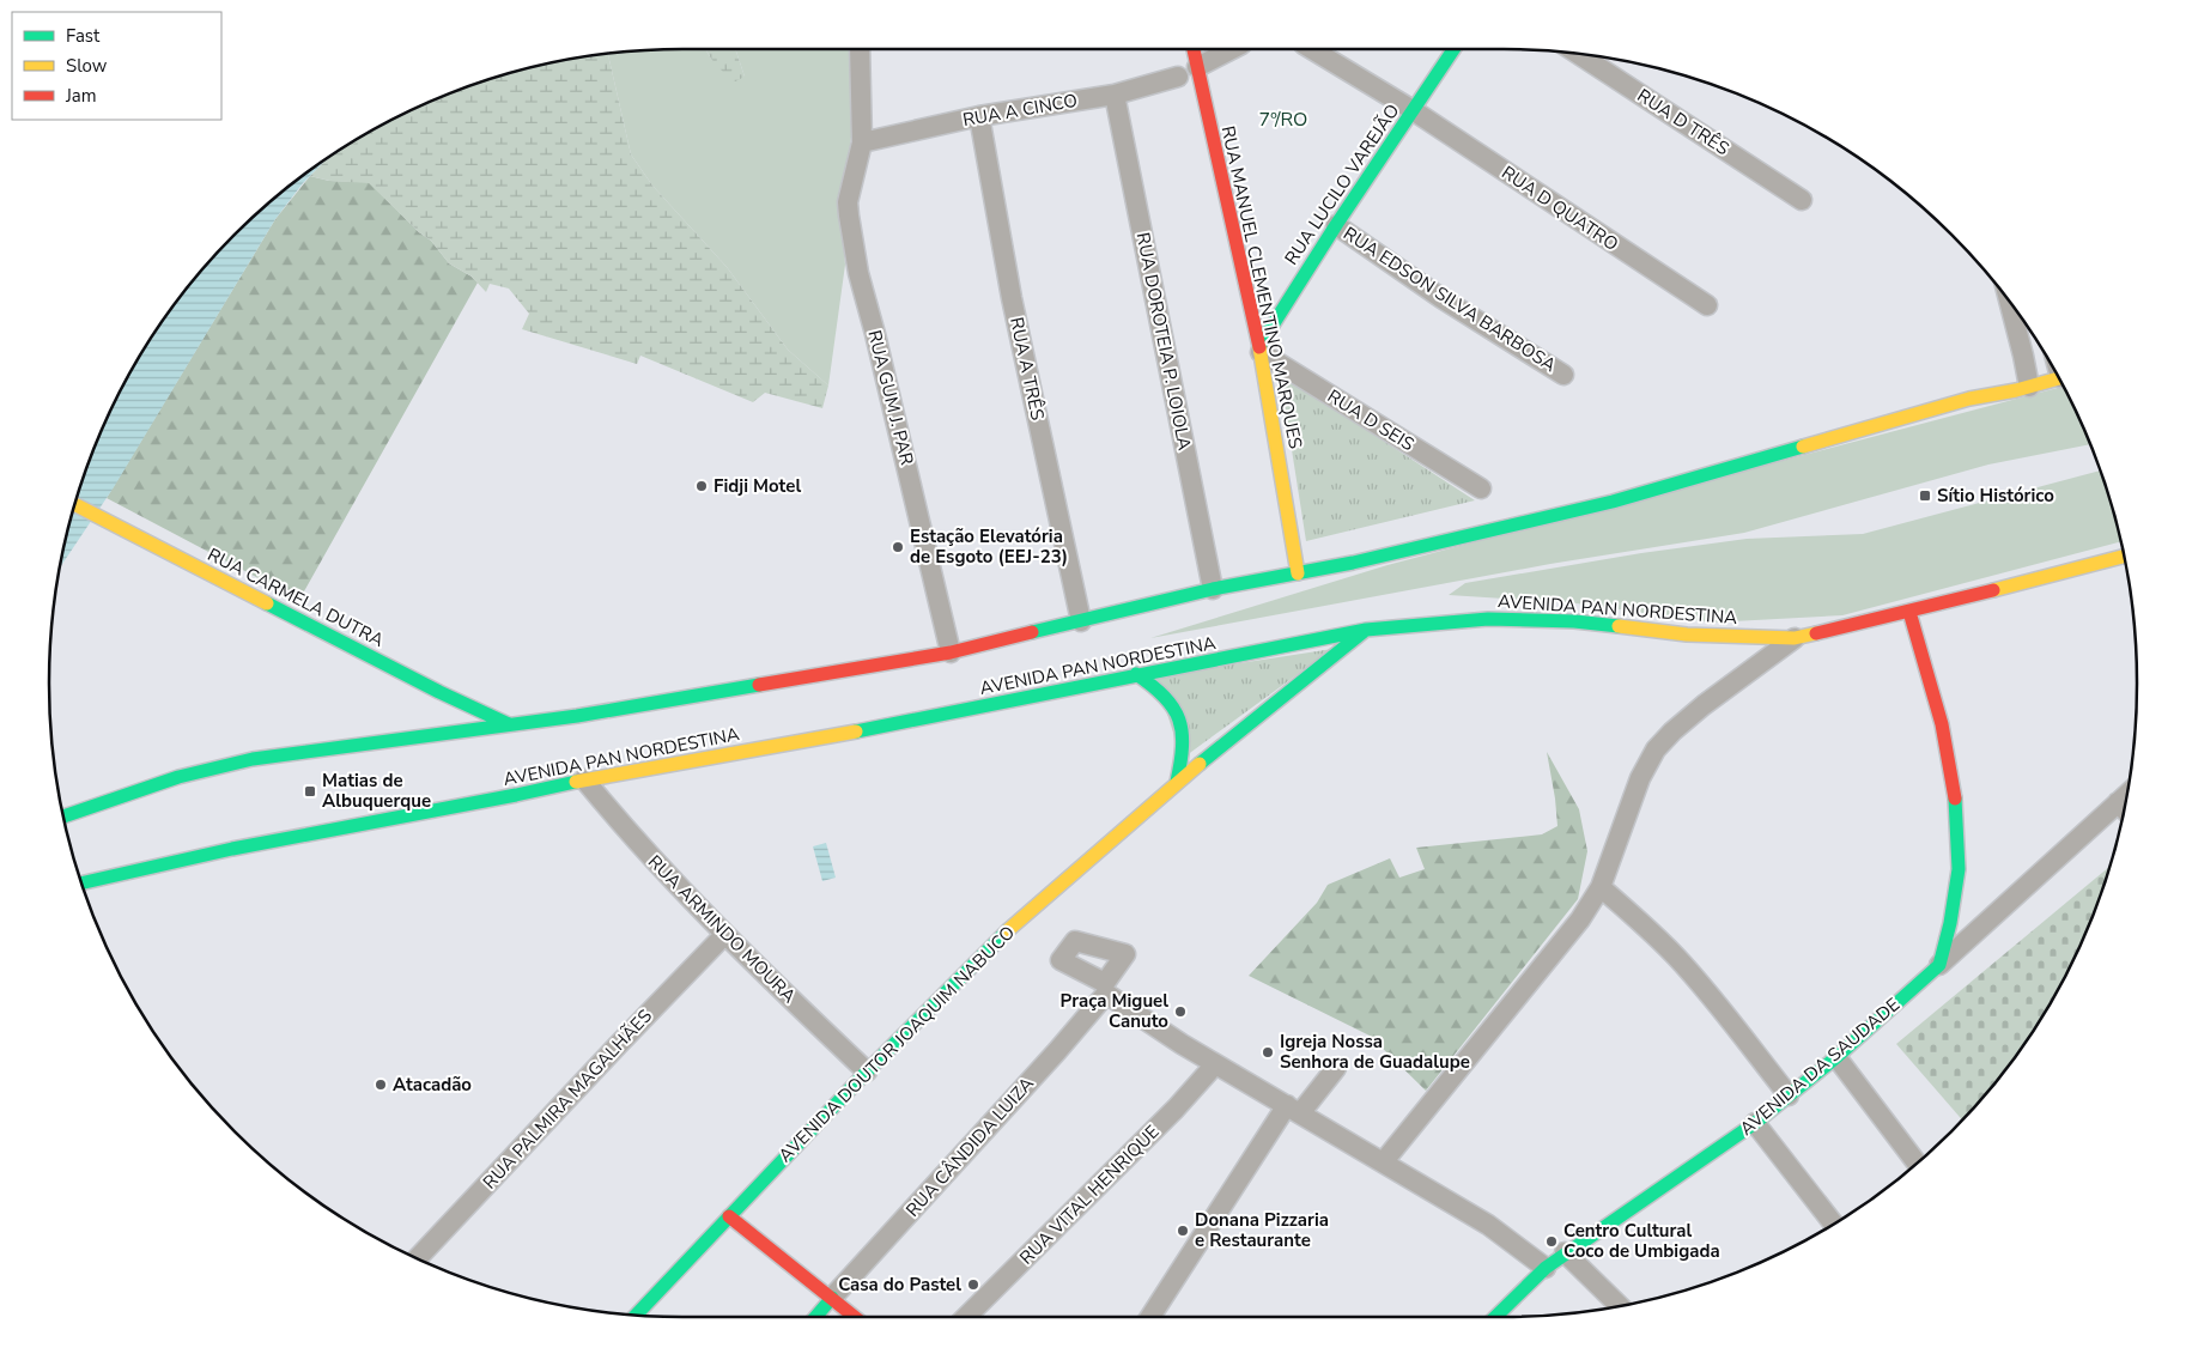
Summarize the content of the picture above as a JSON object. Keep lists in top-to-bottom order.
{
  "streets": {
    "main road": [
      "RUA LUCILO VAREJÃO",
      "RUA MANUEL CLEMENTINO MARQUES",
      "RUA CARMELA DUTRA",
      "AVENIDA PAN NORDESTINA",
      "AVENIDA DOUTOR JOAQUIM NABUCO",
      "AVENIDA DA SAUDADE"
    ],
    "street": [
      "RUA A CINCO",
      "RUA D TRÊS",
      "RUA D QUATRO",
      "RUA EDSON SILVA BARBOSA",
      "RUA DOROTEIA P. LOIOLA",
      "RUA A TRÊS",
      "RUA GUM J. PAR",
      "RUA D SEIS",
      "RUA ARMINDO MOURA",
      "RUA PALMIRA MAGALHÃES",
      "RUA CÂNDIDA LUIZA",
      "RUA VITAL HENRIQUE"
    ]
  },
  "crossings": [
    ["RUA A CINCO", "RUA DOROTEIA P. LOIOLA"],
    ["RUA A CINCO", "RUA A TRÊS"],
    ["RUA A CINCO", "RUA GUM J. PAR"],
    ["RUA LUCILO VAREJÃO", "RUA D QUATRO"],
    ["RUA LUCILO VAREJÃO", "RUA MANUEL CLEMENTINO MARQUES"],
    ["RUA LUCILO VAREJÃO", "RUA EDSON SILVA BARBOSA"],
    ["RUA LUCILO VAREJÃO", "RUA D SEIS"],
    ["RUA MANUEL CLEMENTINO MARQUES", "RUA D SEIS"],
    ["AVENIDA PAN NORDESTINA", "RUA ARMINDO MOURA"],
    ["AVENIDA PAN NORDESTINA", "AVENIDA DOUTOR JOAQUIM NABUCO"],
    ["RUA ARMINDO MOURA", "AVENIDA DOUTOR JOAQUIM NABUCO"],
    ["RUA ARMINDO MOURA", "RUA PALMIRA MAGALHÃES"],
    ["RUA CÂNDIDA LUIZA", "RUA VITAL HENRIQUE"]
  ],
  "districts": ["7º/RO"],
  "places": {
    "other": [
      "Fidji Motel",
      "Estação Elevatória de Esgoto (EEJ-23)",
      "Praça Miguel Canuto",
      "Igreja Nossa Senhora de Guadalupe",
      "Atacadão",
      "Donana Pizzaria e Restaurante",
      "Centro Cultural Coco de Umbigada",
      "Casa do Pastel"
    ],
    "transit": ["Sítio Histórico", "Matias de Albuquerque"]
  },
  "legend": ["Fast", "Slow", "Jam"]
}
